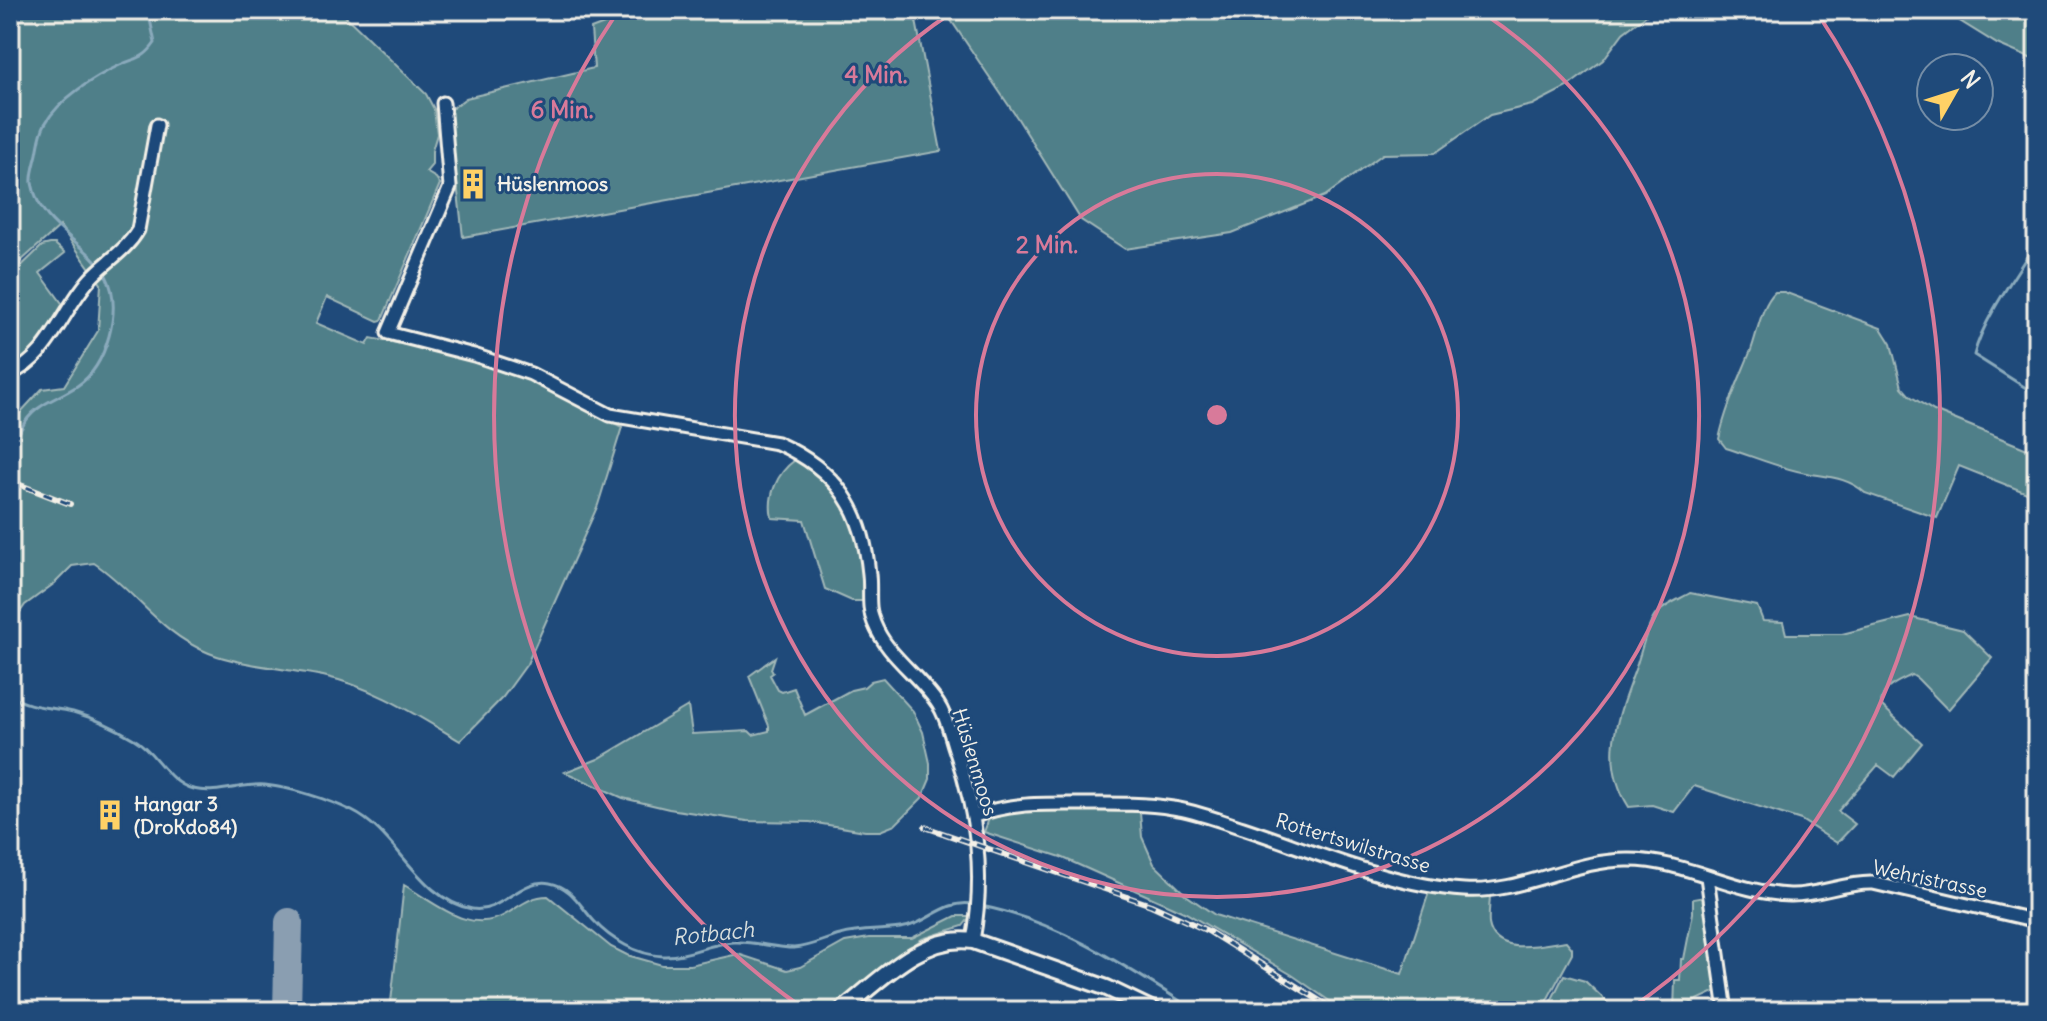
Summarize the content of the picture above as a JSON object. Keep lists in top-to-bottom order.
{
  "streets": {
    "street": ["Hüslenmoos", "Rottertswilstrasse", "Wehristrasse"]
  },
  "crossings": [
    ["Hüslenmoos", "Rottertswilstrasse"],
    ["Rottertswilstrasse", "Wehristrasse"]
  ],
  "water": ["Rotbach"],
  "places": {
    "building": ["Hüslenmoos", "Hangar 3 (DroKdo84)"]
  },
  "north": "top right",
  "rings": ["4 Min.", "6 Min.", "2 Min."]
}
